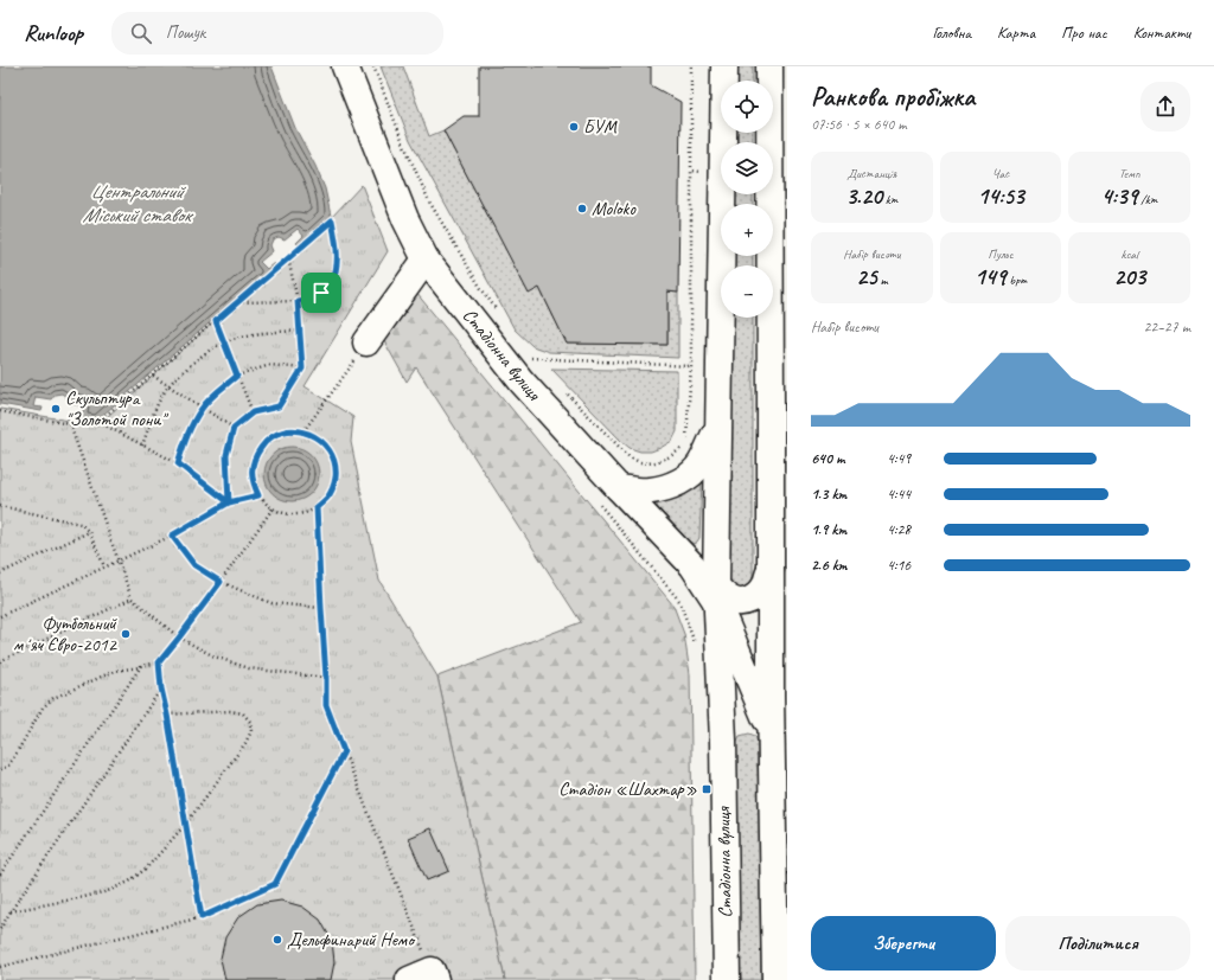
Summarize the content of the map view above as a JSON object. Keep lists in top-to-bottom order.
{
  "streets": {
    "street": ["Стадіонна вулиця"]
  },
  "water": ["Центральний Міський ставок"],
  "places": {
    "other": [
      "БУМ",
      "Moloko",
      "Скульптура \"Золотой пони\"",
      "Футбольний мʼяч Євро-2012",
      "Дельфинарий Немо"
    ],
    "transit": ["Стадіон «Шахтар»"]
  },
  "page": {
    "header": "Runloop",
    "search": "Пошук",
    "nav": [
      "Головна",
      "Карта",
      "Про нас",
      "Контакти"
    ],
    "heading": ["Ранкова пробіжка", "07:56 · 5 × 640 m"],
    "map_buttons": ["+", "−"],
    "stats": [
      ["Дистанція", "3.20 km"],
      ["Час", "14:53"],
      ["Темп", "4:39 /km"],
      ["Набір висоти", "25 m"],
      ["Пульс", "149 bpm"],
      ["kcal", "203"]
    ],
    "chart": ["Набір висоти", "22–27 m"],
    "list": [
      {
        "name": "640 m",
        "note": "4:49"
      },
      {
        "name": "1.3 km",
        "note": "4:44"
      },
      {
        "name": "1.9 km",
        "note": "4:28"
      },
      {
        "name": "2.6 km",
        "note": "4:16"
      }
    ],
    "buttons": ["Зберегти", "Поділитися"]
  }
}
